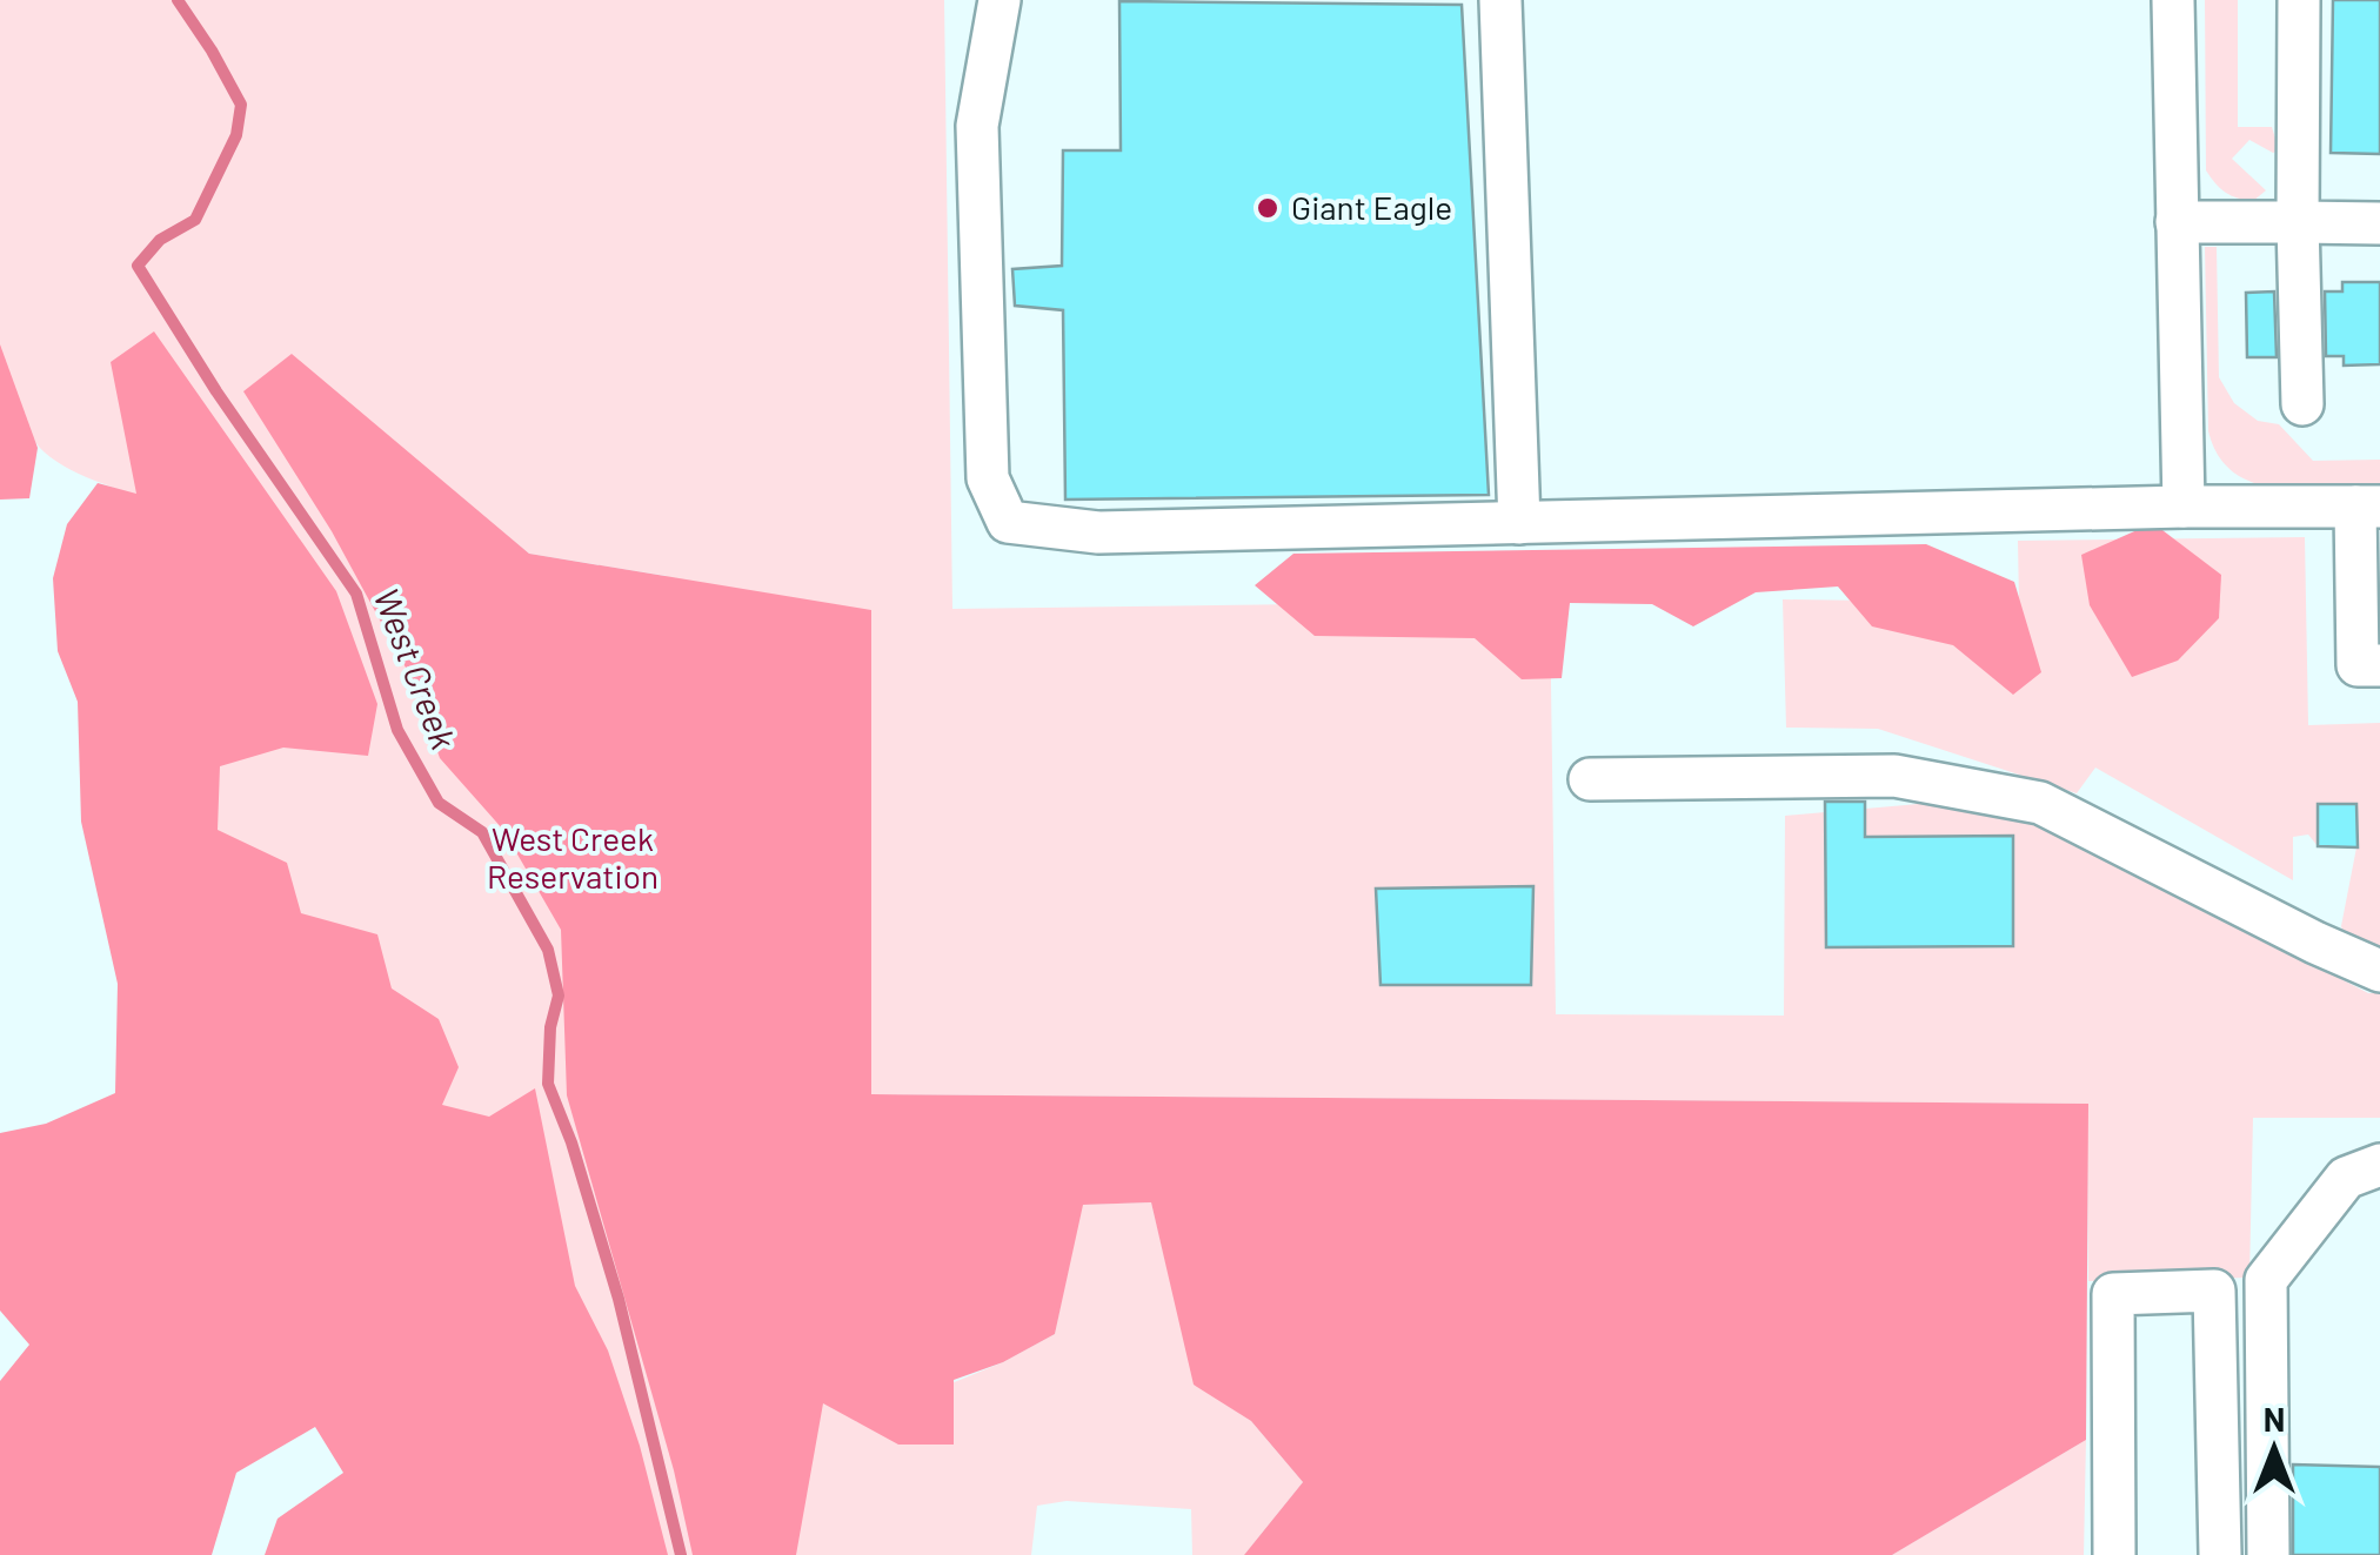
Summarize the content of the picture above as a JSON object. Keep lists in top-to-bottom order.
{
  "water": ["West Creek"],
  "parks": ["West Creek Reservation"],
  "places": ["Giant Eagle"],
  "north": "top"
}
